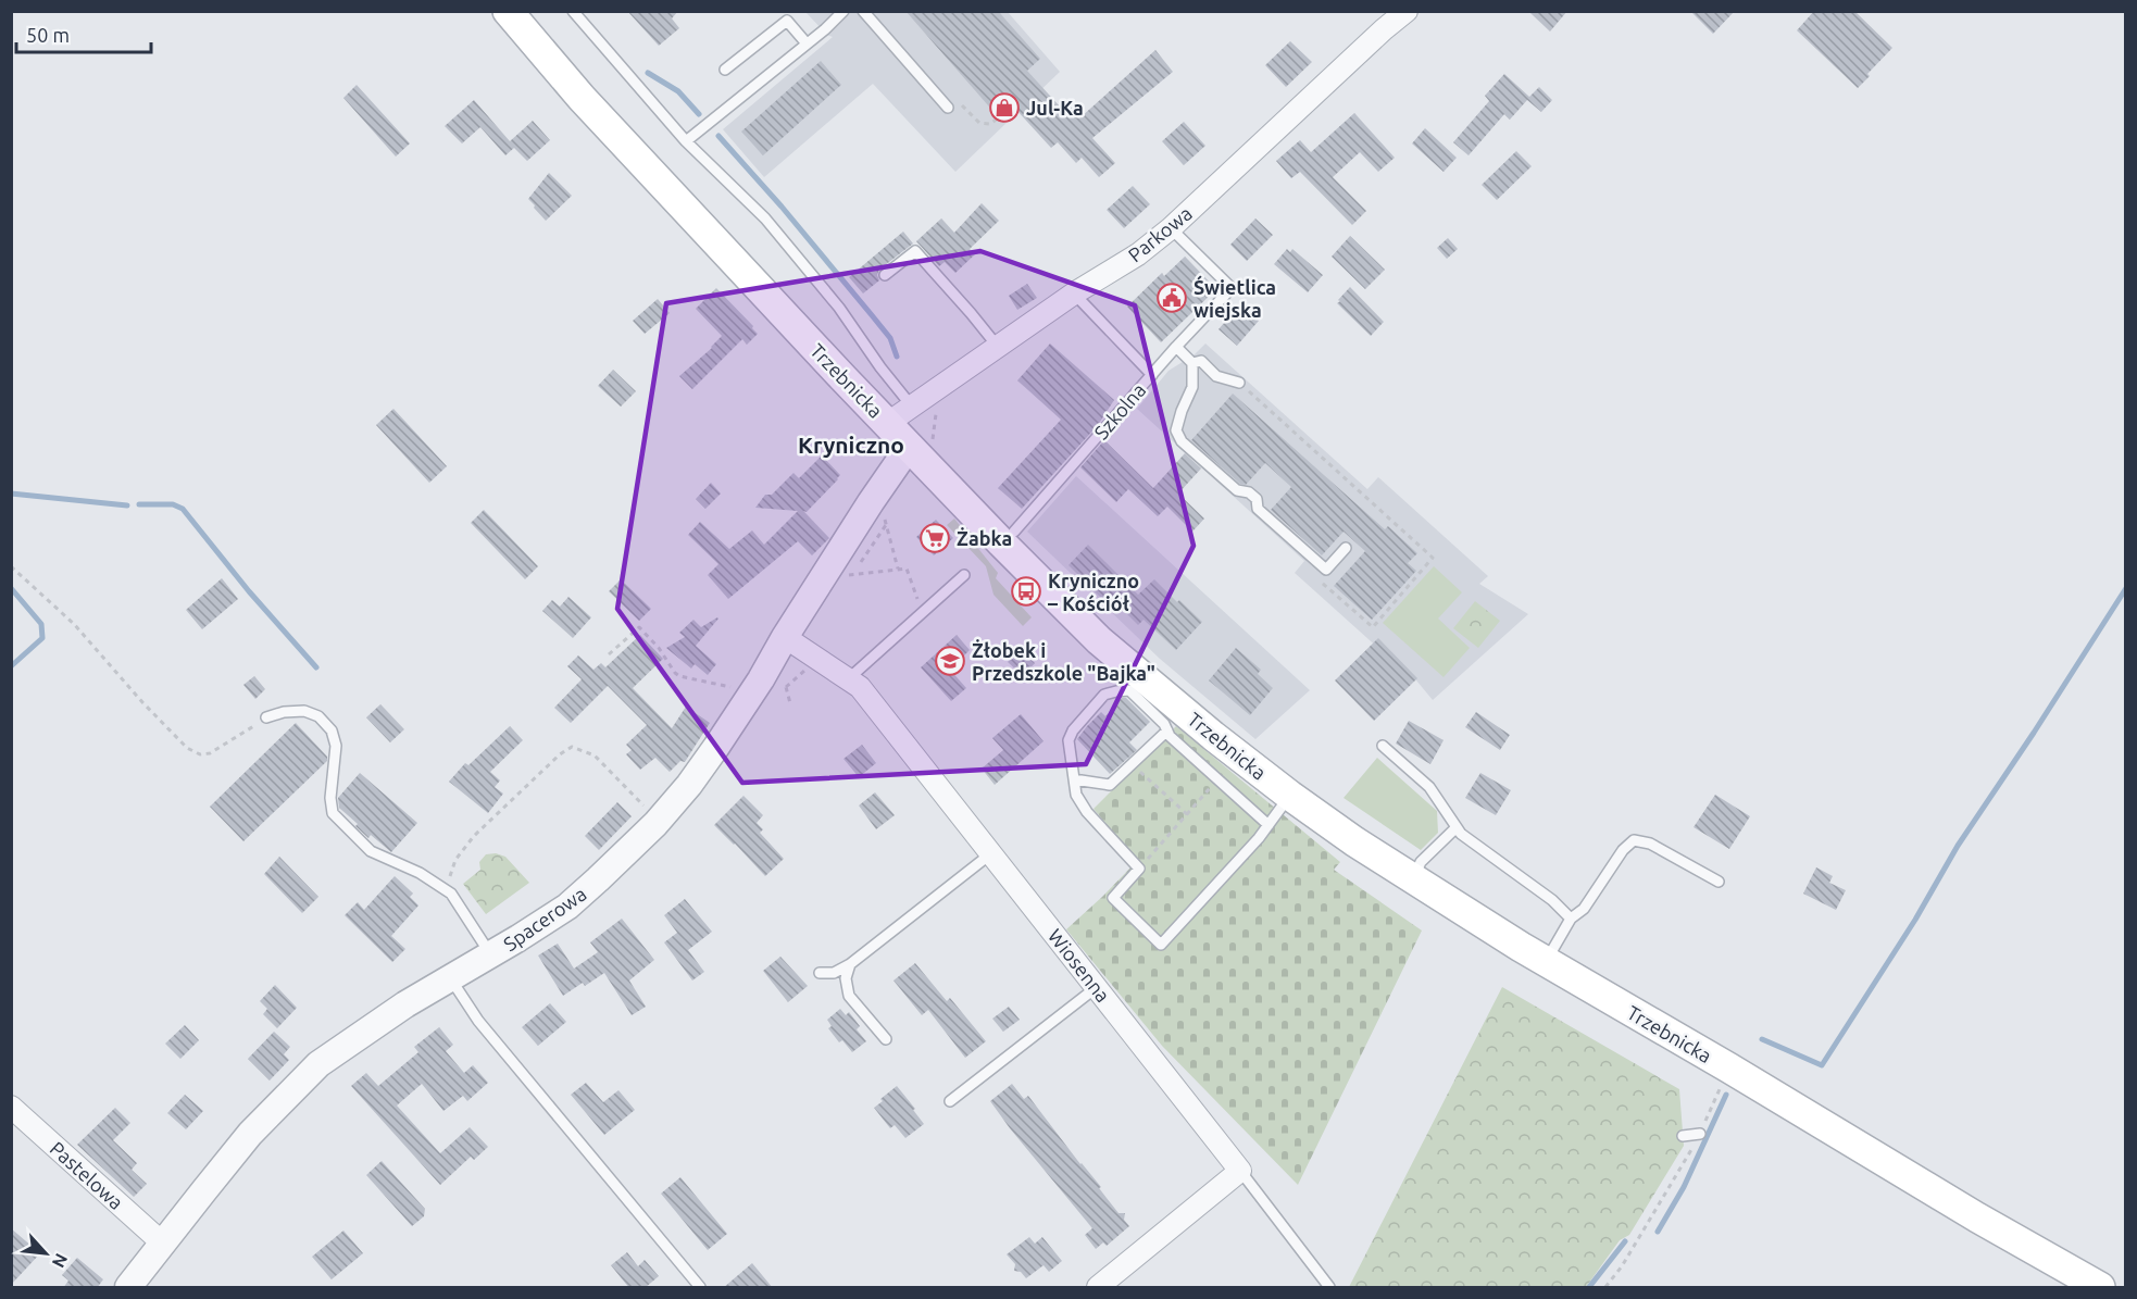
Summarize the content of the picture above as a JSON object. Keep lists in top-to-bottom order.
{
  "streets": {
    "main road": ["Trzebnicka"],
    "street": [
      "Parkowa",
      "Spacerowa",
      "Wiosenna",
      "Pastelowa"
    ],
    "lane": ["Szkolna"]
  },
  "crossings": [
    ["Parkowa", "Trzebnicka"],
    ["Parkowa", "Szkolna"],
    ["Trzebnicka", "Spacerowa"],
    ["Spacerowa", "Wiosenna"],
    ["Spacerowa", "Pastelowa"]
  ],
  "districts": ["Kryniczno"],
  "places": {
    "shop": ["Jul-Ka"],
    "public building": ["Świetlica wiejska"],
    "supermarket": ["Żabka"],
    "bus stop": ["Kryniczno – Kościół"],
    "school or university": ["Żłobek i Przedszkole \"Bajka\""]
  },
  "scale_bar": "50 m",
  "north": "bottom right"
}
